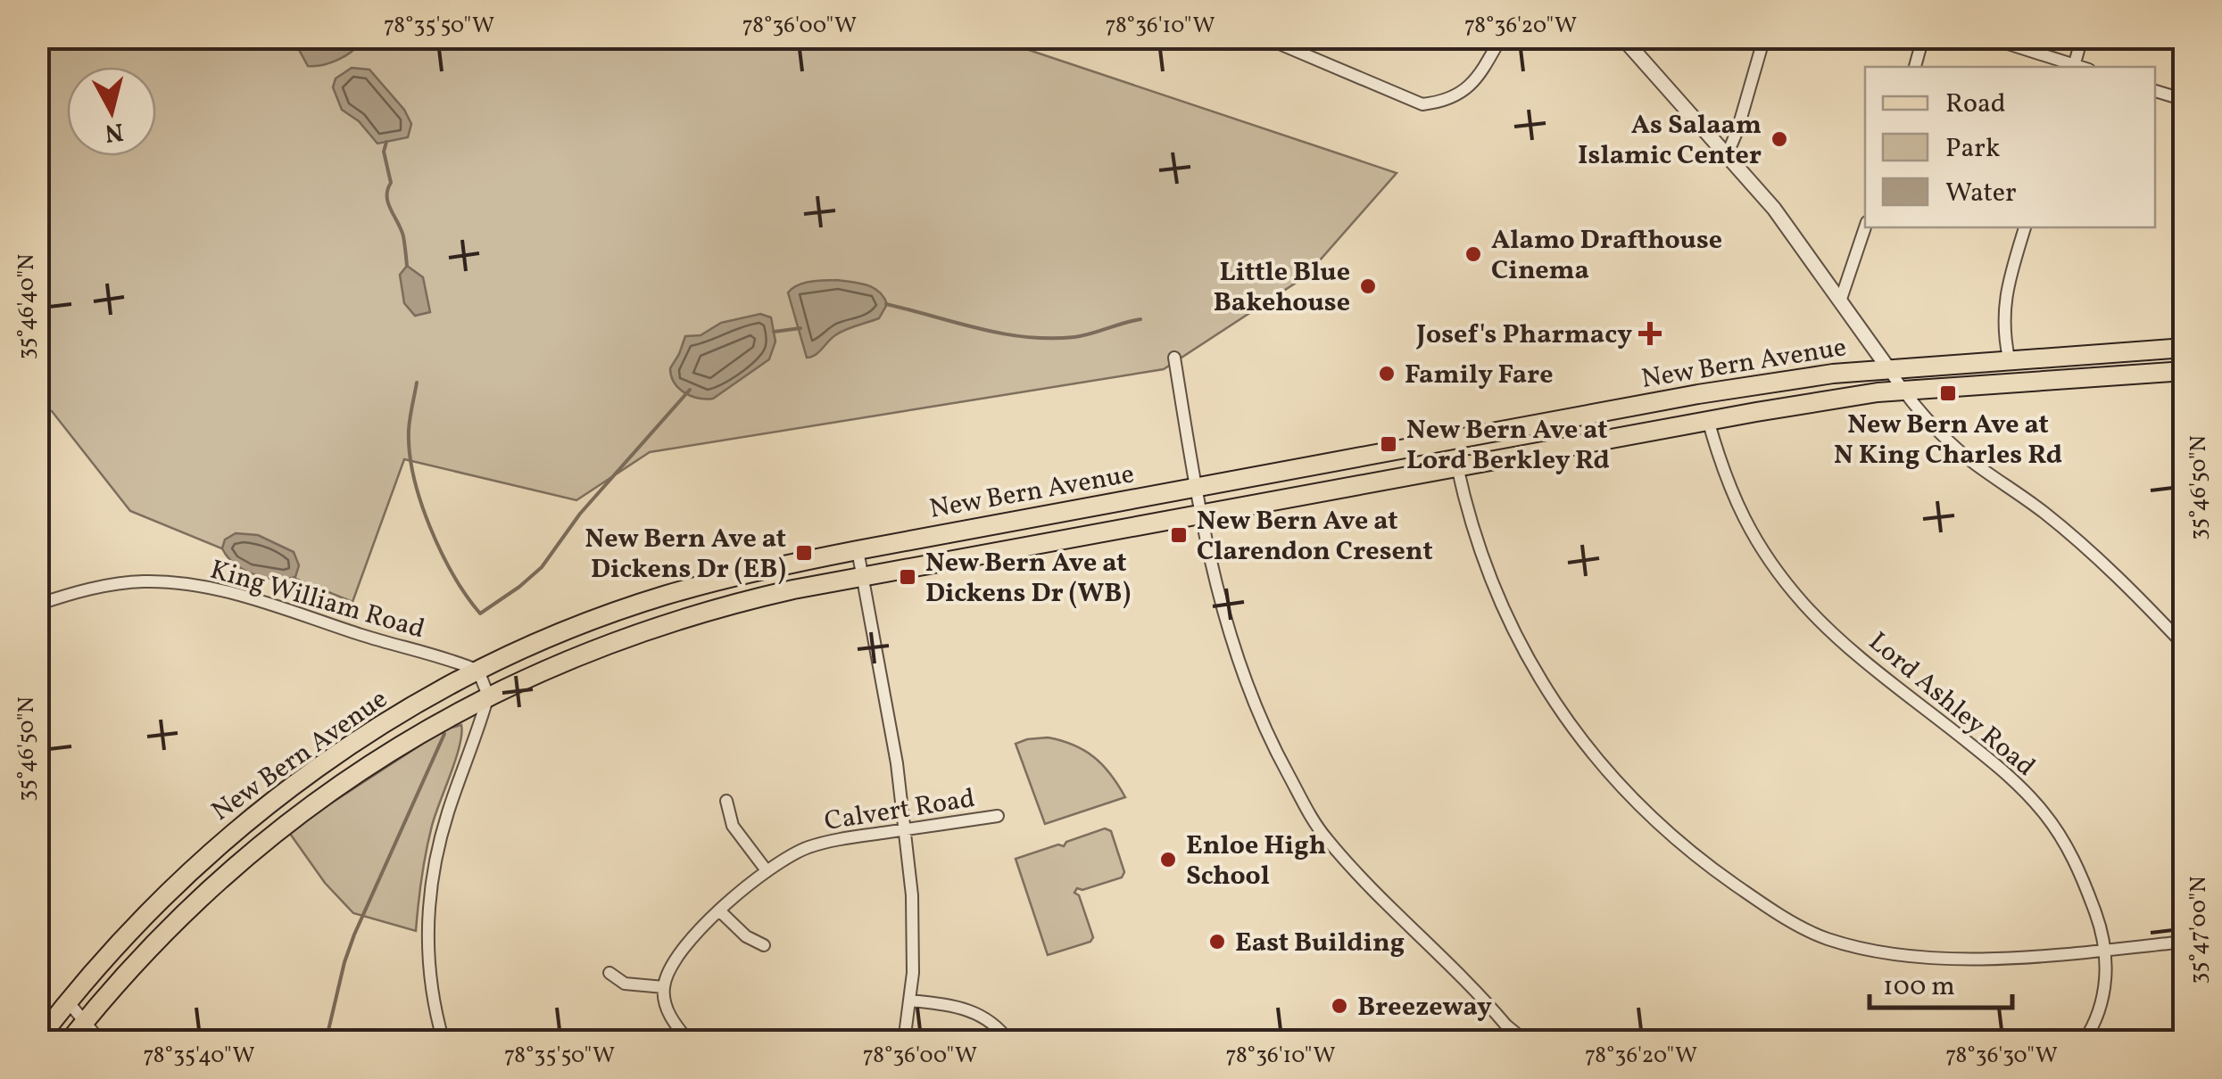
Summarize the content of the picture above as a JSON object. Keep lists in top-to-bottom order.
{
  "streets": {
    "main road": ["New Bern Avenue"],
    "street": ["King William Road", "Lord Ashley Road", "Calvert Road"]
  },
  "crossings": [
    ["New Bern Avenue", "King William Road"],
    ["New Bern Avenue", "Lord Ashley Road"]
  ],
  "places": {
    "other": [
      "As Salaam Islamic Center",
      "Alamo Drafthouse Cinema",
      "Little Blue Bakehouse",
      "Family Fare",
      "Enloe High School",
      "East Building",
      "Breezeway"
    ],
    "health": ["Josef's Pharmacy"],
    "transit": [
      "New Bern Ave at N King Charles Rd",
      "New Bern Ave at Lord Berkley Rd",
      "New Bern Ave at Clarendon Cresent",
      "New Bern Ave at Dickens Dr (EB)",
      "New Bern Ave at Dickens Dr (WB)"
    ]
  },
  "legend": ["Road", "Park", "Water"],
  "scale_bar": "100 m",
  "north": "bottom",
  "coordinates": [
    "78°35'50\"W",
    "78°36'00\"W",
    "78°36'10\"W",
    "78°36'20\"W",
    "35°46'40\"N",
    "35°46'50\"N",
    "35°47'00\"N",
    "78°35'40\"W",
    "78°36'30\"W"
  ]
}
